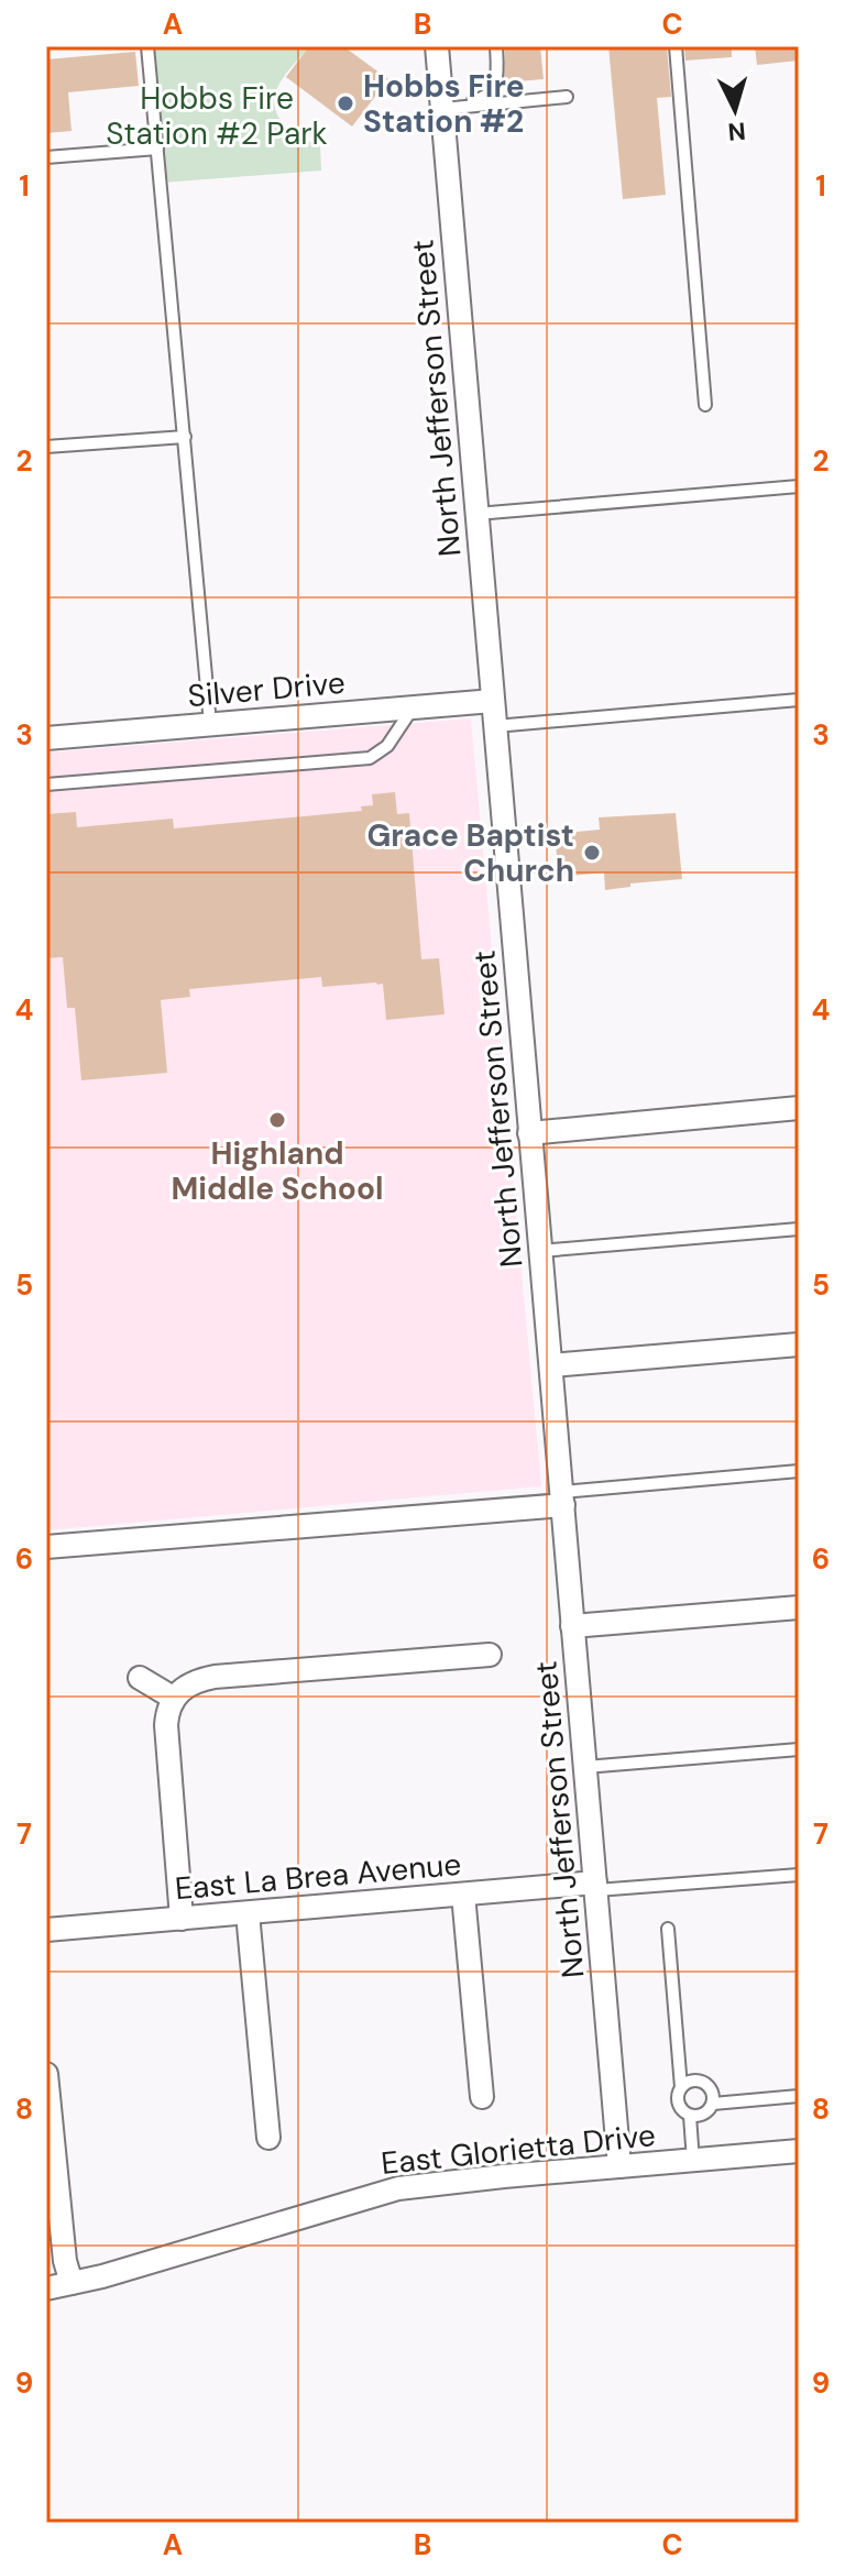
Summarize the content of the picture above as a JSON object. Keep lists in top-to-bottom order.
{
  "streets": {
    "street": [
      "North Jefferson Street",
      "Silver Drive",
      "East La Brea Avenue",
      "East Glorietta Drive"
    ]
  },
  "crossings": [
    ["North Jefferson Street", "Silver Drive"],
    ["North Jefferson Street", "East La Brea Avenue"],
    ["North Jefferson Street", "East Glorietta Drive"]
  ],
  "parks": ["Hobbs Fire Station #2 Park"],
  "places": ["Hobbs Fire Station #2", "Grace Baptist Church", "Highland Middle School"],
  "north": "bottom",
  "grid": {
    "columns": ["A", "B", "C"],
    "rows": [
      "1",
      "2",
      "3",
      "4",
      "5",
      "6",
      "7",
      "8",
      "9"
    ]
  }
}
